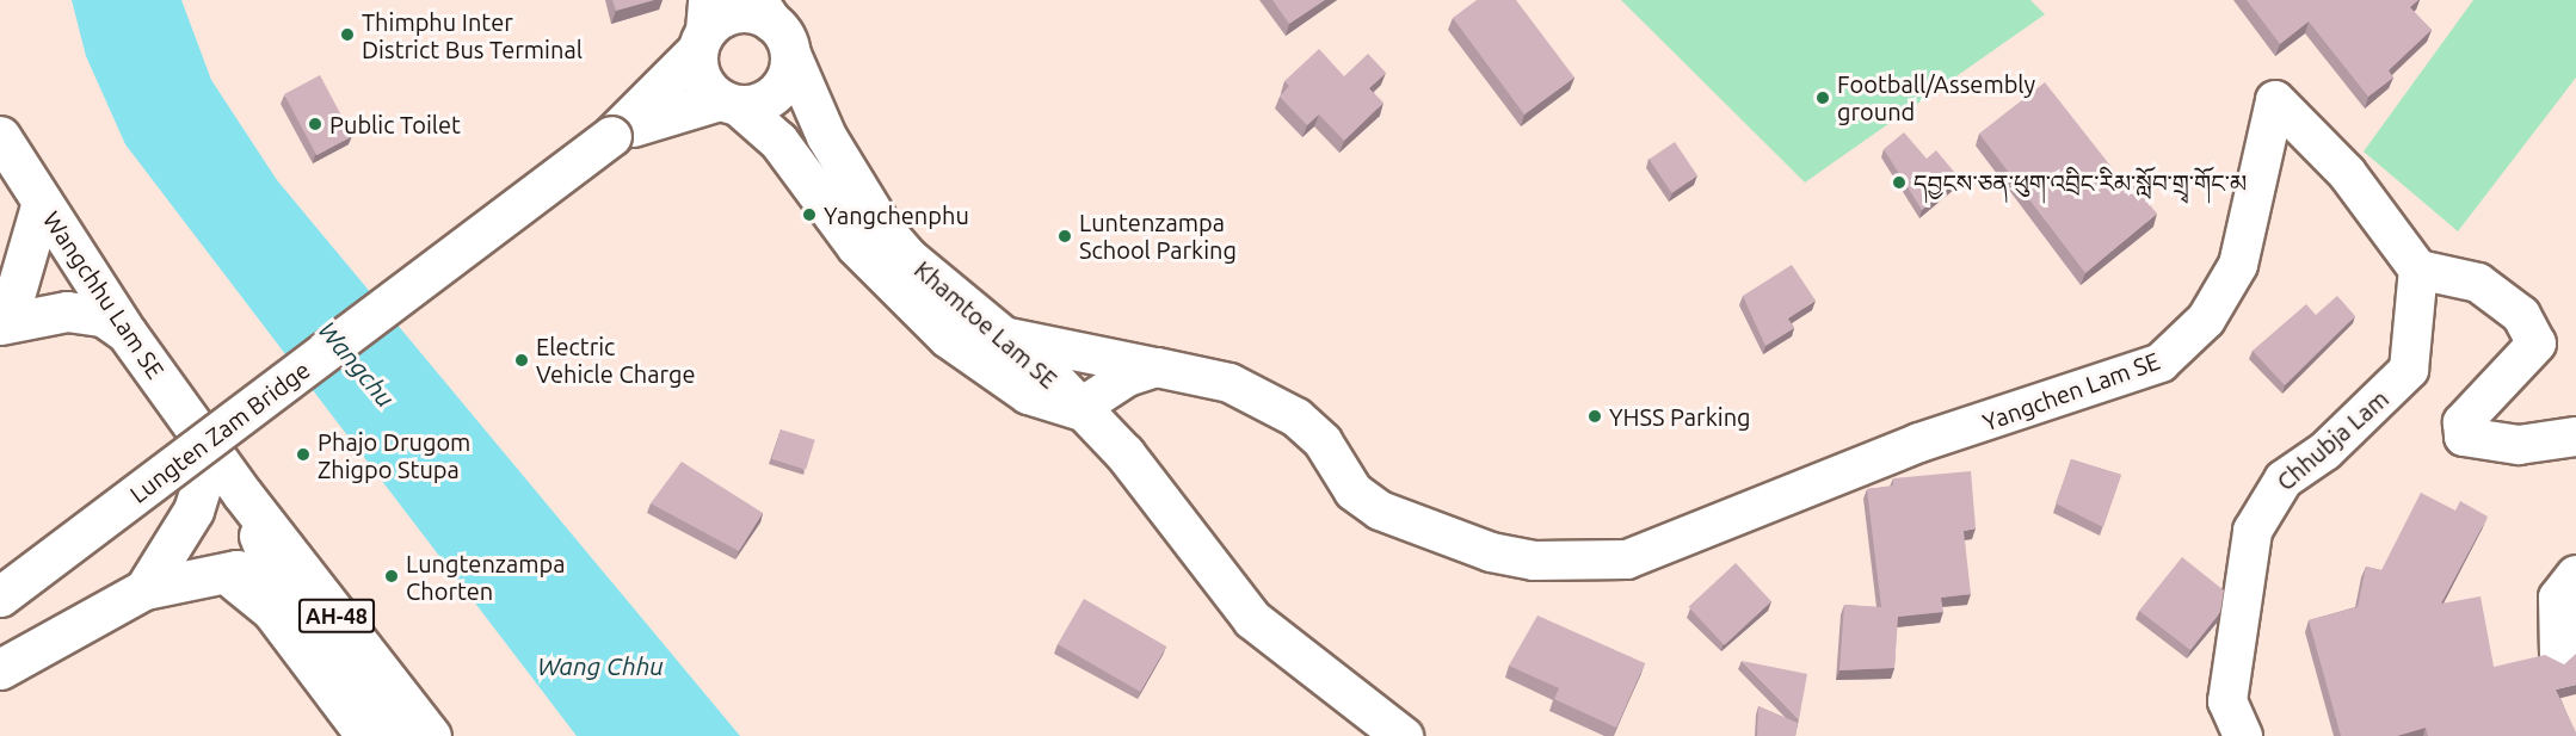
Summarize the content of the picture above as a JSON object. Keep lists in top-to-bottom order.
{
  "streets": {
    "main road": [
      "Wangchhu Lam SE",
      "Khamtoe Lam SE",
      "Lungten Zam Bridge",
      "AH-48"
    ],
    "street": ["Yangchen Lam SE", "Chhubja Lam"]
  },
  "crossings": [
    ["Wangchhu Lam SE", "AH-48"],
    ["Yangchen Lam SE", "Chhubja Lam"]
  ],
  "water": ["Wangchu", "Wang Chhu"],
  "places": [
    "Thimphu Inter District Bus Terminal",
    "Football/Assembly ground",
    "Public Toilet",
    "དབྱངས་ཅན་ཕུག་འབྲིང་རིམ་སློབ་གྲྭ་གོང་མ",
    "Yangchenphu",
    "Luntenzampa School Parking",
    "Electric Vehicle Charge",
    "YHSS Parking",
    "Phajo Drugom Zhigpo Stupa",
    "Lungtenzampa Chorten"
  ]
}
